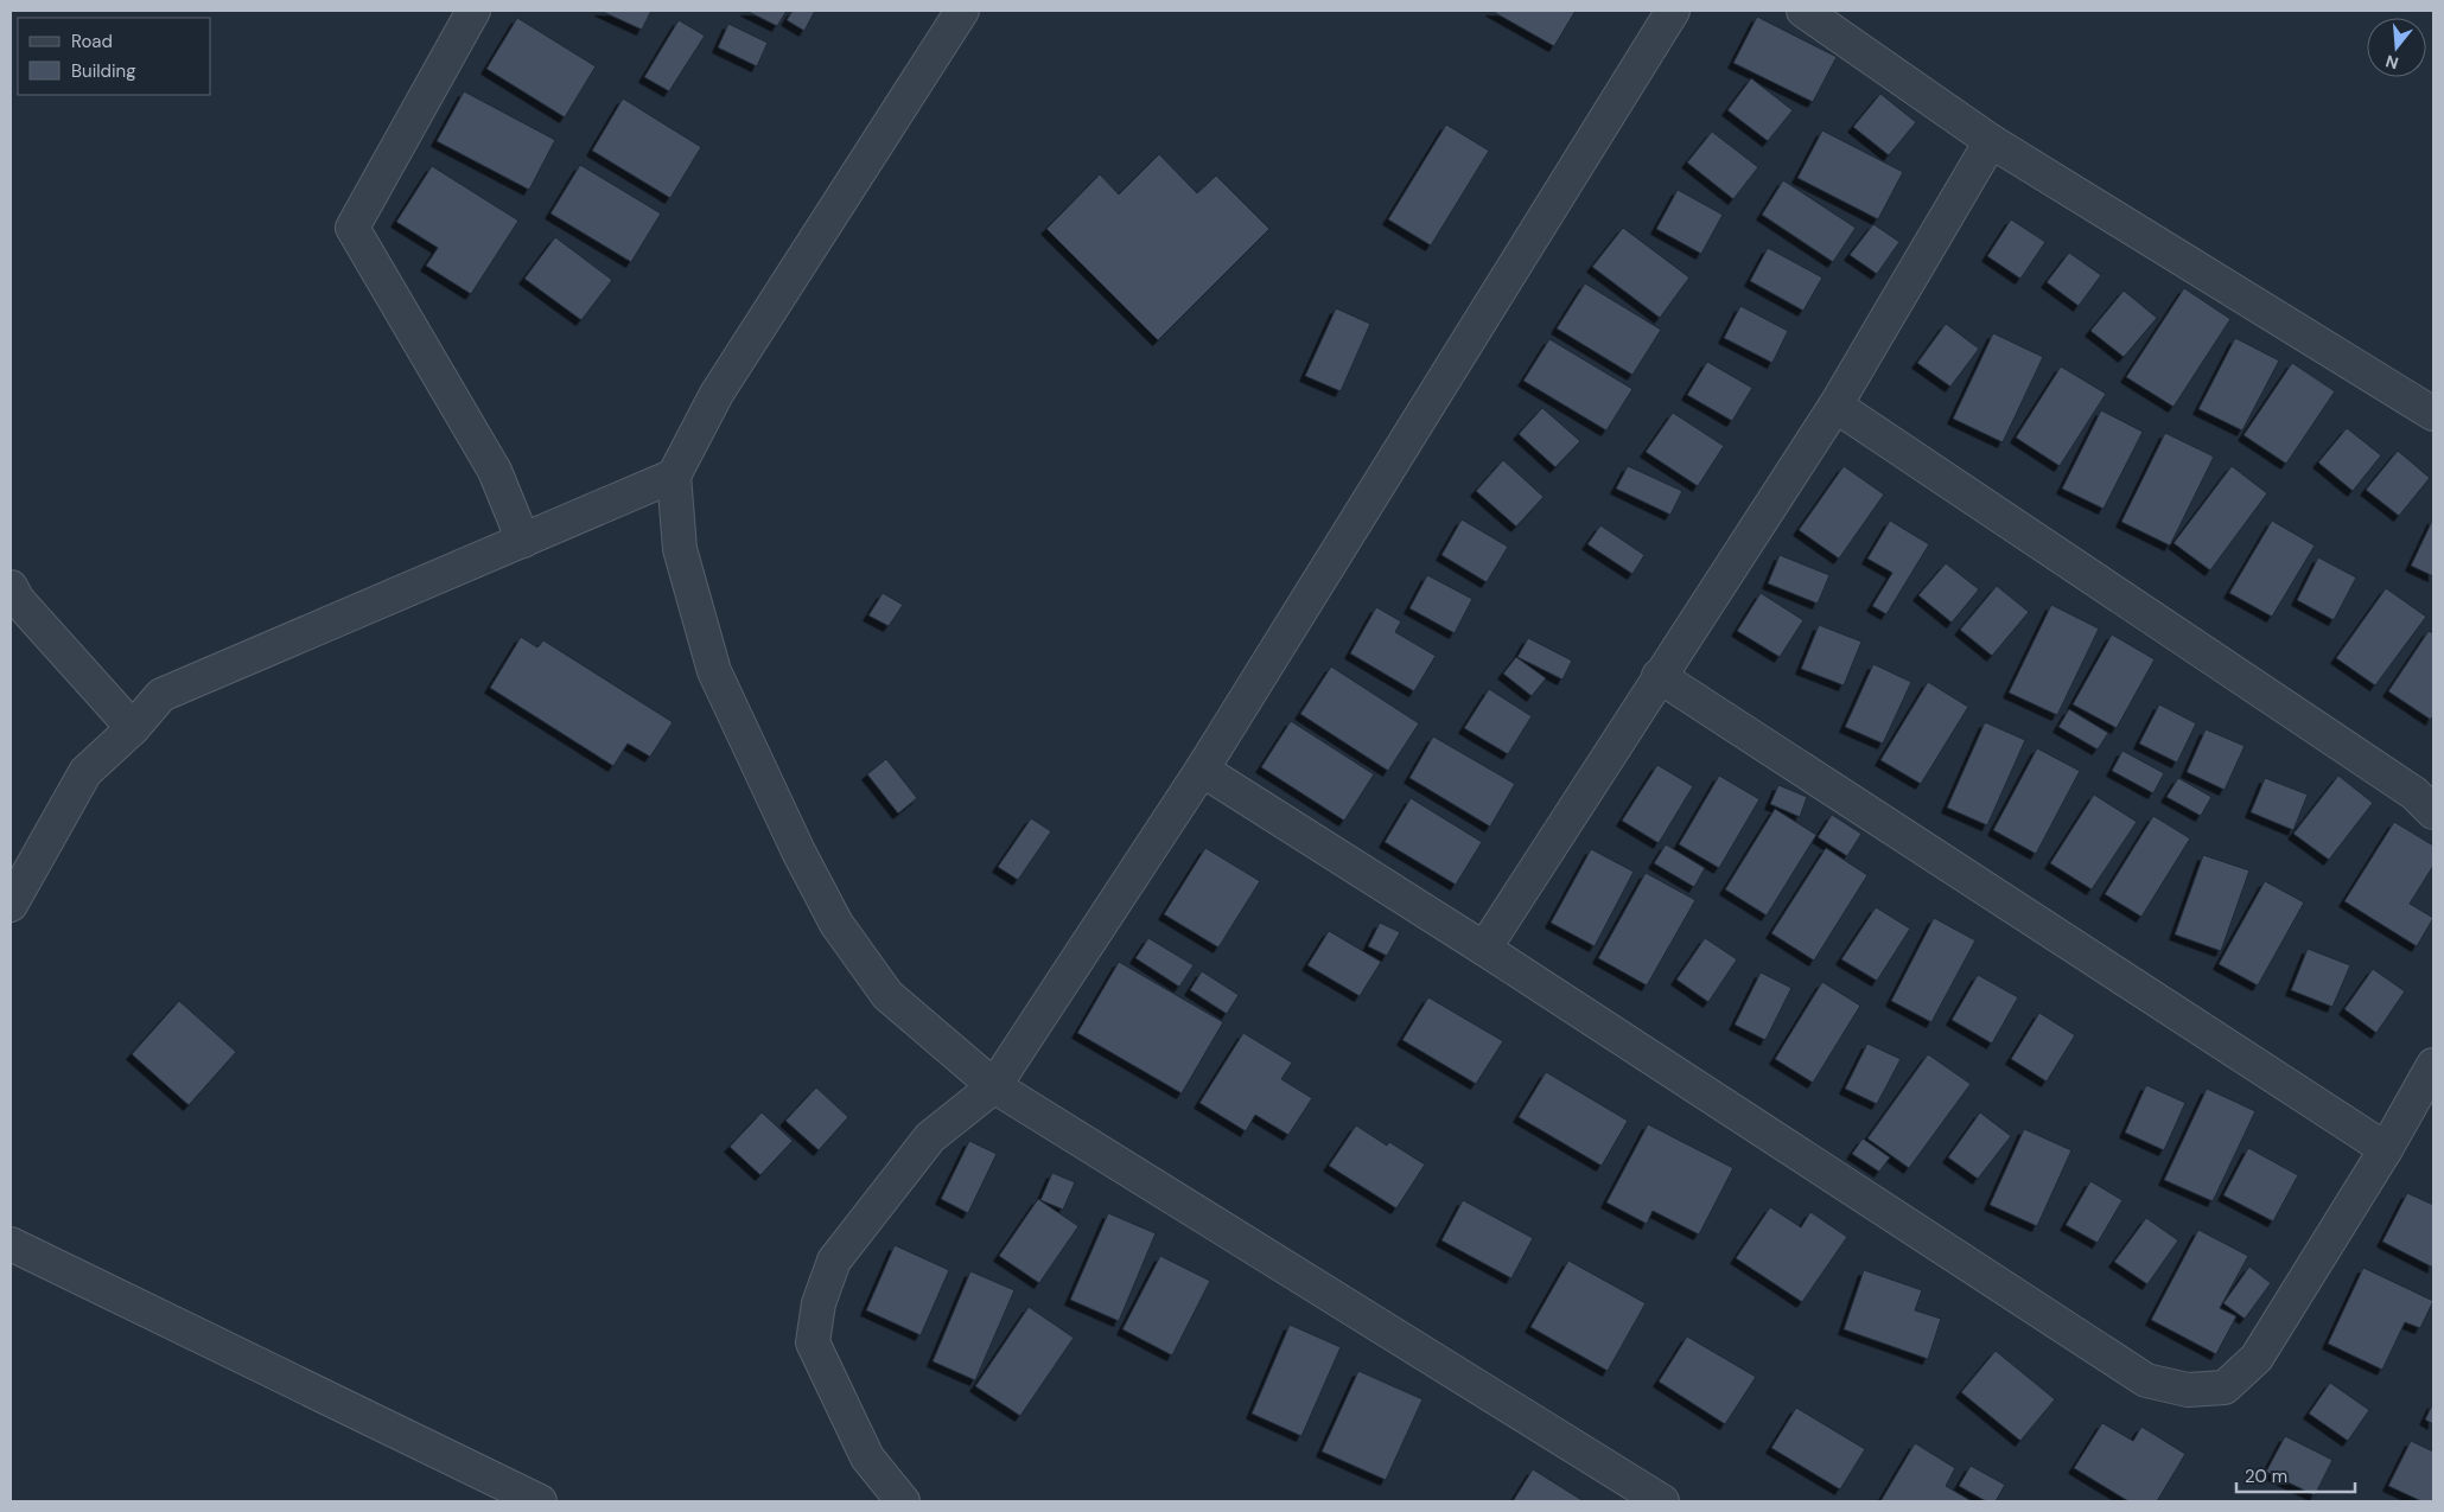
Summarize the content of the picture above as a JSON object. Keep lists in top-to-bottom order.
{
  "legend": ["Road", "Building"],
  "scale_bar": "20 m",
  "north": "bottom"
}
